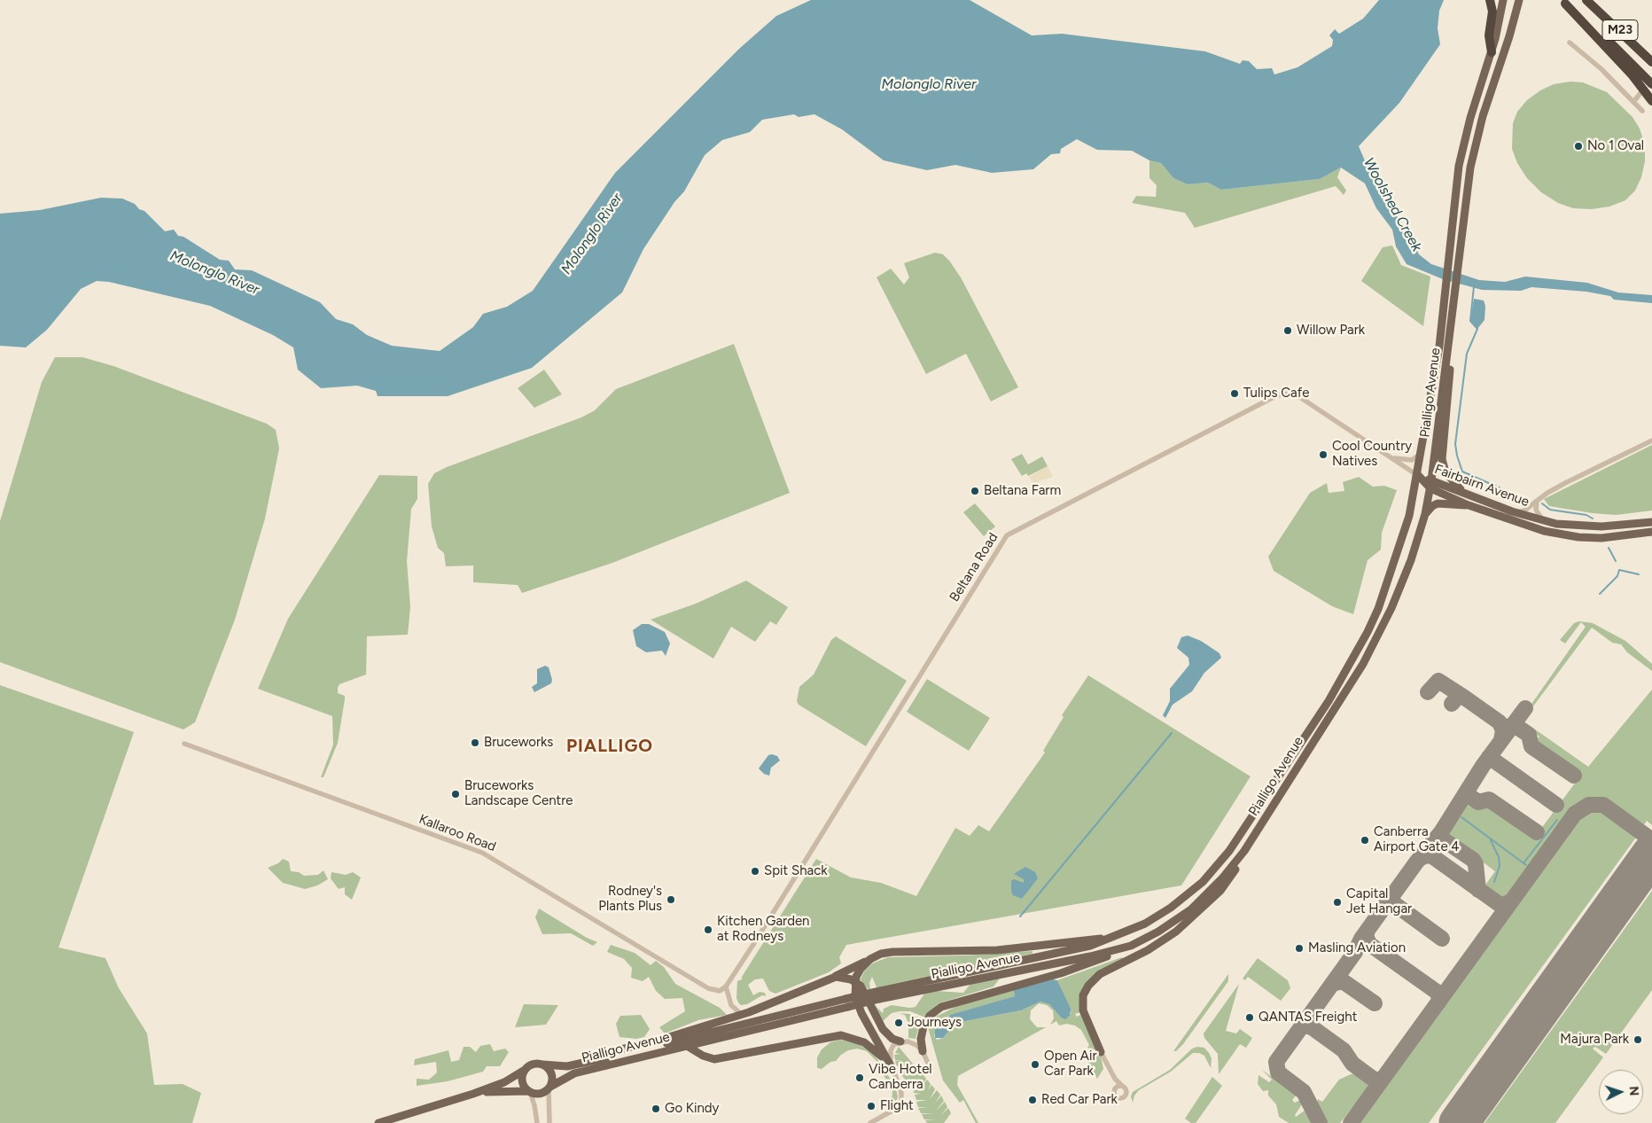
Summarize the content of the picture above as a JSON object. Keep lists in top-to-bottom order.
{
  "streets": {
    "highway": ["M23"],
    "main road": ["Pialligo Avenue", "Fairbairn Avenue"],
    "street": ["Beltana Road", "Kallaroo Road"]
  },
  "crossings": [
    ["Pialligo Avenue", "Fairbairn Avenue"],
    ["Pialligo Avenue", "Beltana Road"],
    ["Fairbairn Avenue", "Beltana Road"],
    ["Beltana Road", "Kallaroo Road"]
  ],
  "districts": ["PIALLIGO"],
  "water": ["Molonglo River", "Woolshed Creek"],
  "places": [
    "No 1 Oval",
    "Willow Park",
    "Tulips Cafe",
    "Cool Country Natives",
    "Beltana Farm",
    "Bruceworks",
    "Bruceworks Landscape Centre",
    "Canberra Airport Gate 4",
    "Spit Shack",
    "Rodney's Plants Plus",
    "Capital Jet Hangar",
    "Kitchen Garden at Rodneys",
    "Masling Aviation",
    "QANTAS Freight",
    "Journeys",
    "Majura Park",
    "Open Air Car Park",
    "Vibe Hotel Canberra",
    "Red Car Park",
    "Flight",
    "Go Kindy"
  ],
  "north": "right"
}
